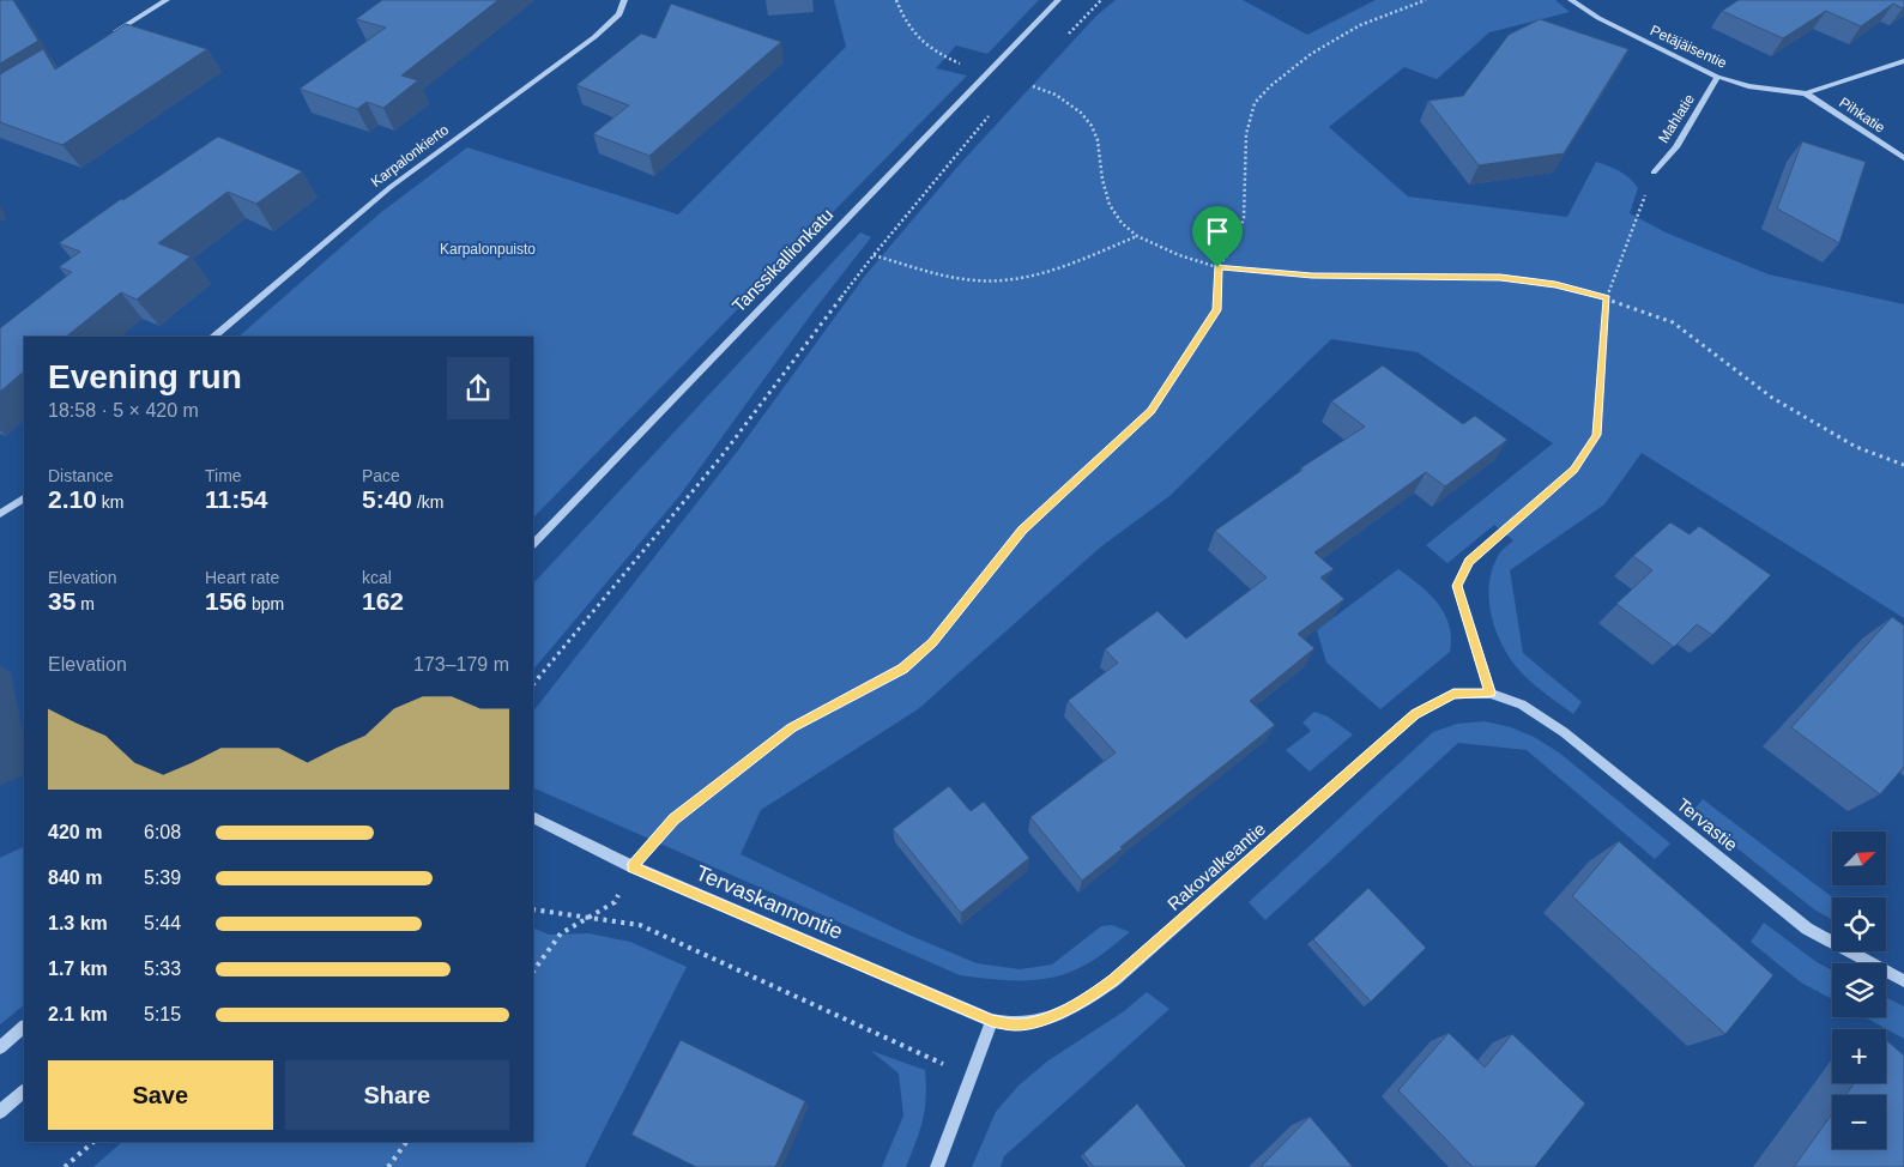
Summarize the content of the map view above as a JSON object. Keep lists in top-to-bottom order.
{
  "streets": {
    "street": [
      "Petäjäisentie",
      "Pihkatie",
      "Mahlatie",
      "Karpalonkierto",
      "Tanssikallionkatu",
      "Tervastie",
      "Rakovalkeantie",
      "Tervaskannontie"
    ]
  },
  "crossings": [
    ["Petäjäisentie", "Pihkatie"],
    ["Petäjäisentie", "Mahlatie"],
    ["Tervastie", "Rakovalkeantie"],
    ["Rakovalkeantie", "Tervaskannontie"]
  ],
  "parks": ["Karpalonpuisto"],
  "north": "top right",
  "page": {
    "heading": ["Evening run", "18:58 · 5 × 420 m"],
    "stats": [
      ["Distance", "2.10 km"],
      ["Time", "11:54"],
      ["Pace", "5:40 /km"],
      ["Elevation", "35 m"],
      ["Heart rate", "156 bpm"],
      ["kcal", "162"]
    ],
    "chart": ["Elevation", "173–179 m"],
    "list": [
      {
        "name": "420 m",
        "note": "6:08"
      },
      {
        "name": "840 m",
        "note": "5:39"
      },
      {
        "name": "1.3 km",
        "note": "5:44"
      },
      {
        "name": "1.7 km",
        "note": "5:33"
      },
      {
        "name": "2.1 km",
        "note": "5:15"
      }
    ],
    "map_buttons": ["+", "−"],
    "buttons": ["Save", "Share"]
  }
}
